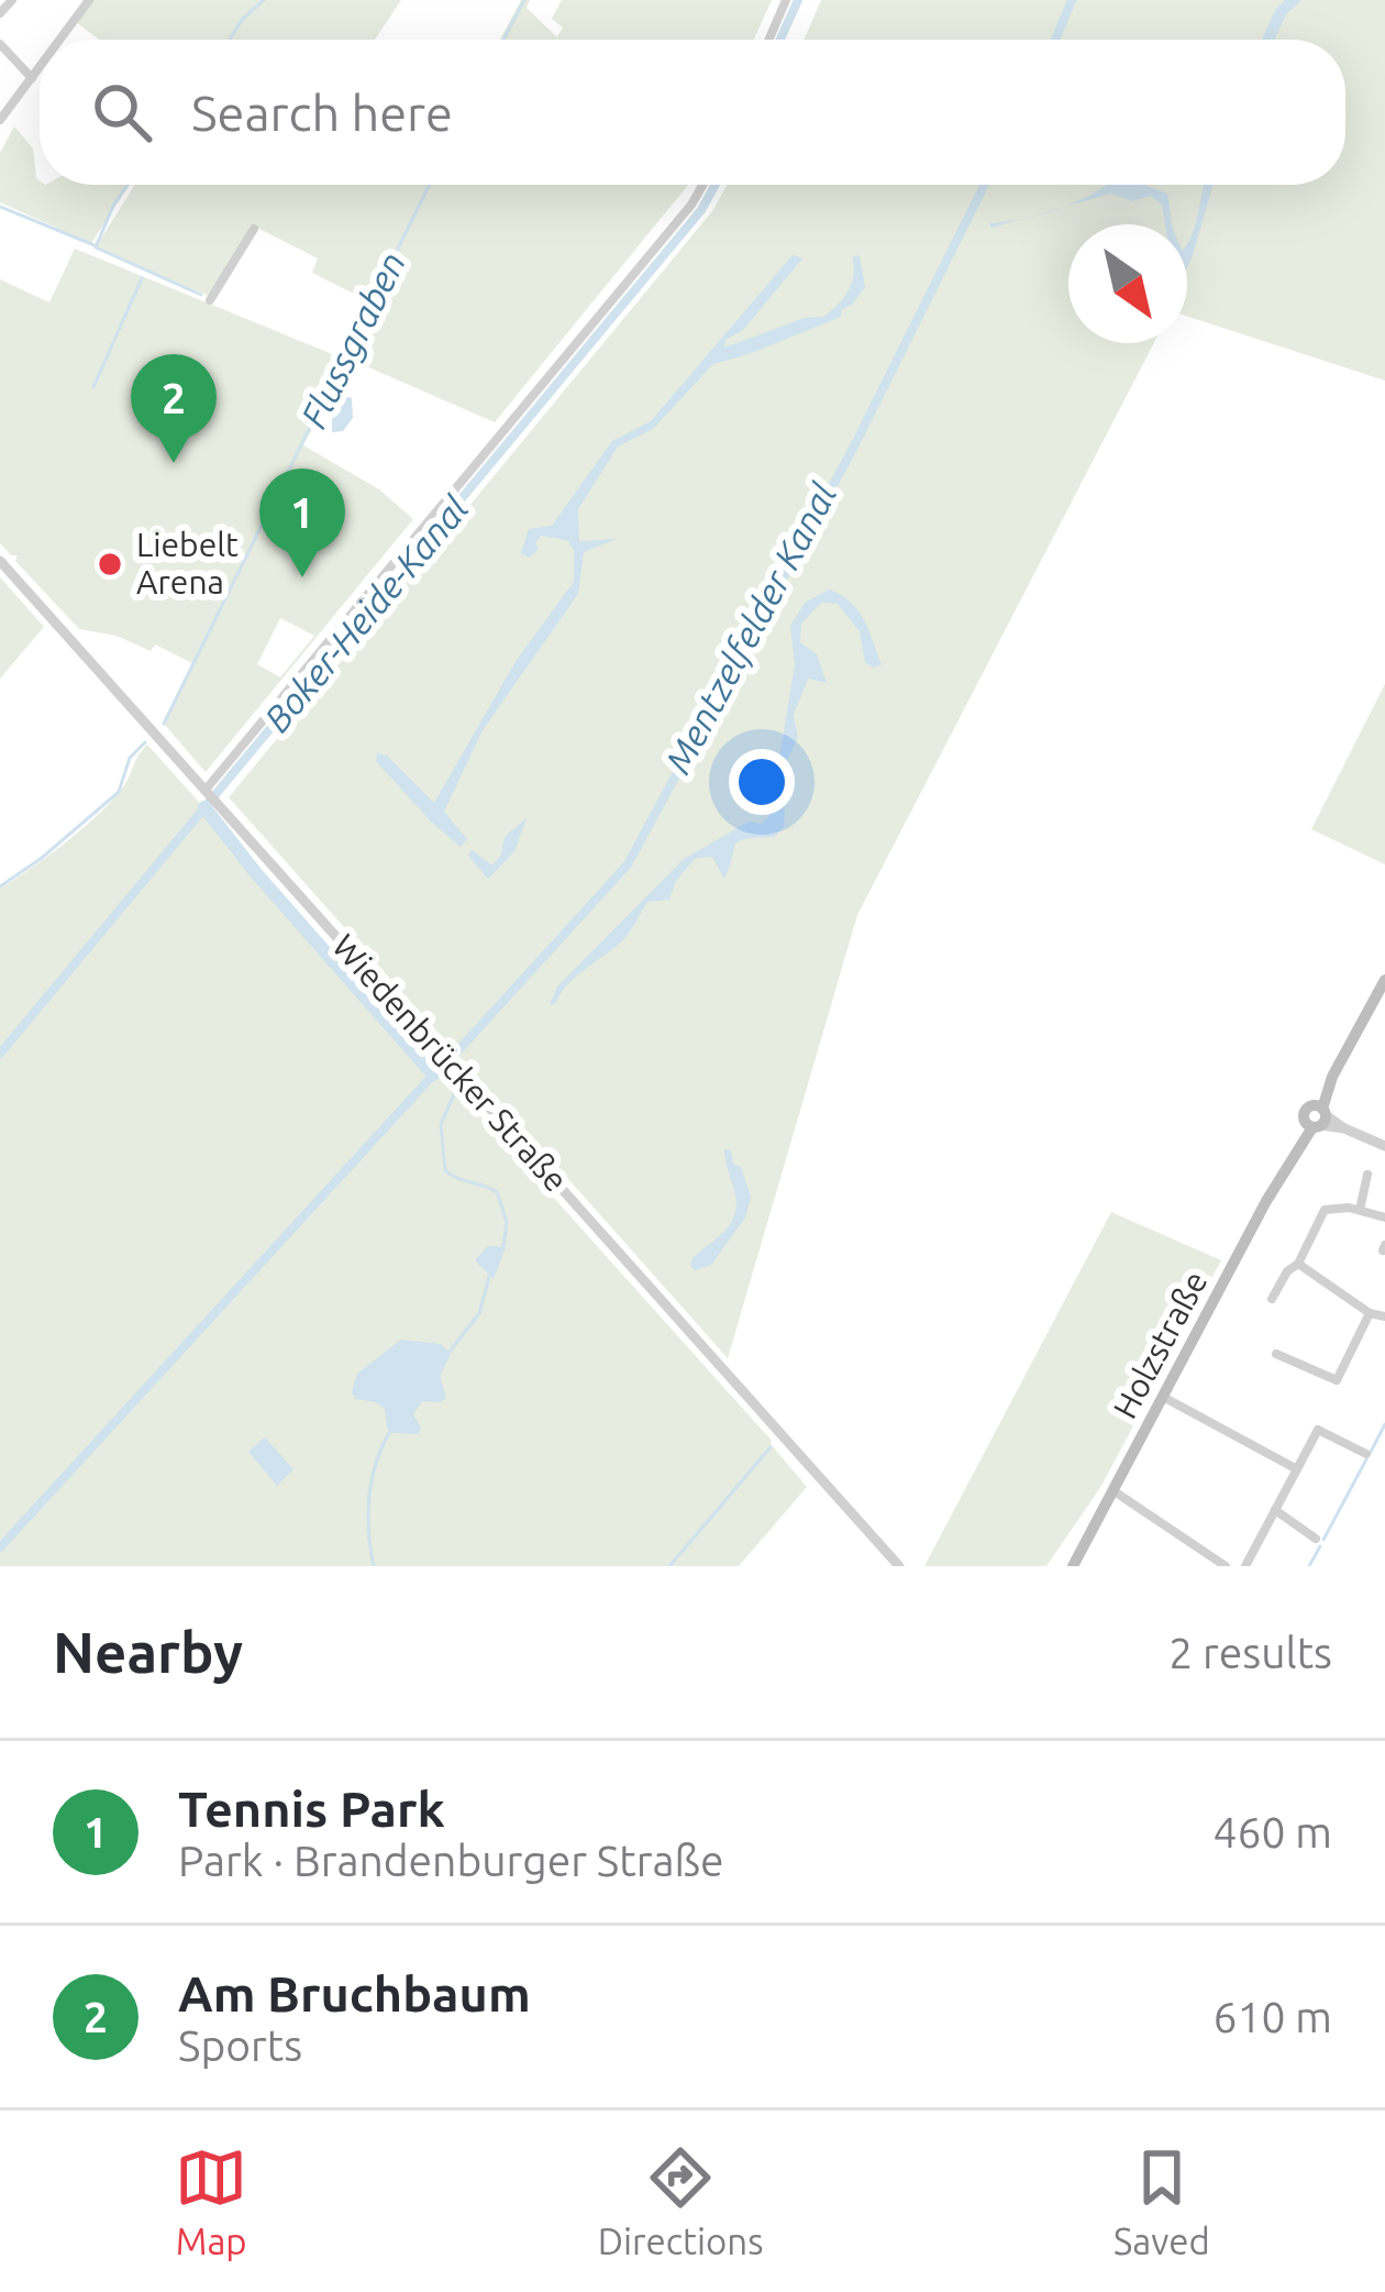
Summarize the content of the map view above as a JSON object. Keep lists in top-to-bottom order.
{
  "streets": {
    "main road": ["Holzstraße"],
    "street": ["Wiedenbrücker Straße"]
  },
  "water": ["Flussgraben", "Boker-Heide-Kanal", "Mentzelfelder Kanal"],
  "places": ["Liebelt Arena"],
  "north": "bottom right",
  "page": {
    "search": "Search here",
    "pins": ["2", "1"],
    "heading": ["Nearby", "2 results"],
    "list": [
      {
        "mark": "1",
        "name": "Tennis Park",
        "note": "Park · Brandenburger Straße",
        "value": "460 m"
      },
      {
        "mark": "2",
        "name": "Am Bruchbaum",
        "note": "Sports",
        "value": "610 m"
      }
    ],
    "nav": ["Map", "Directions", "Saved"]
  }
}
